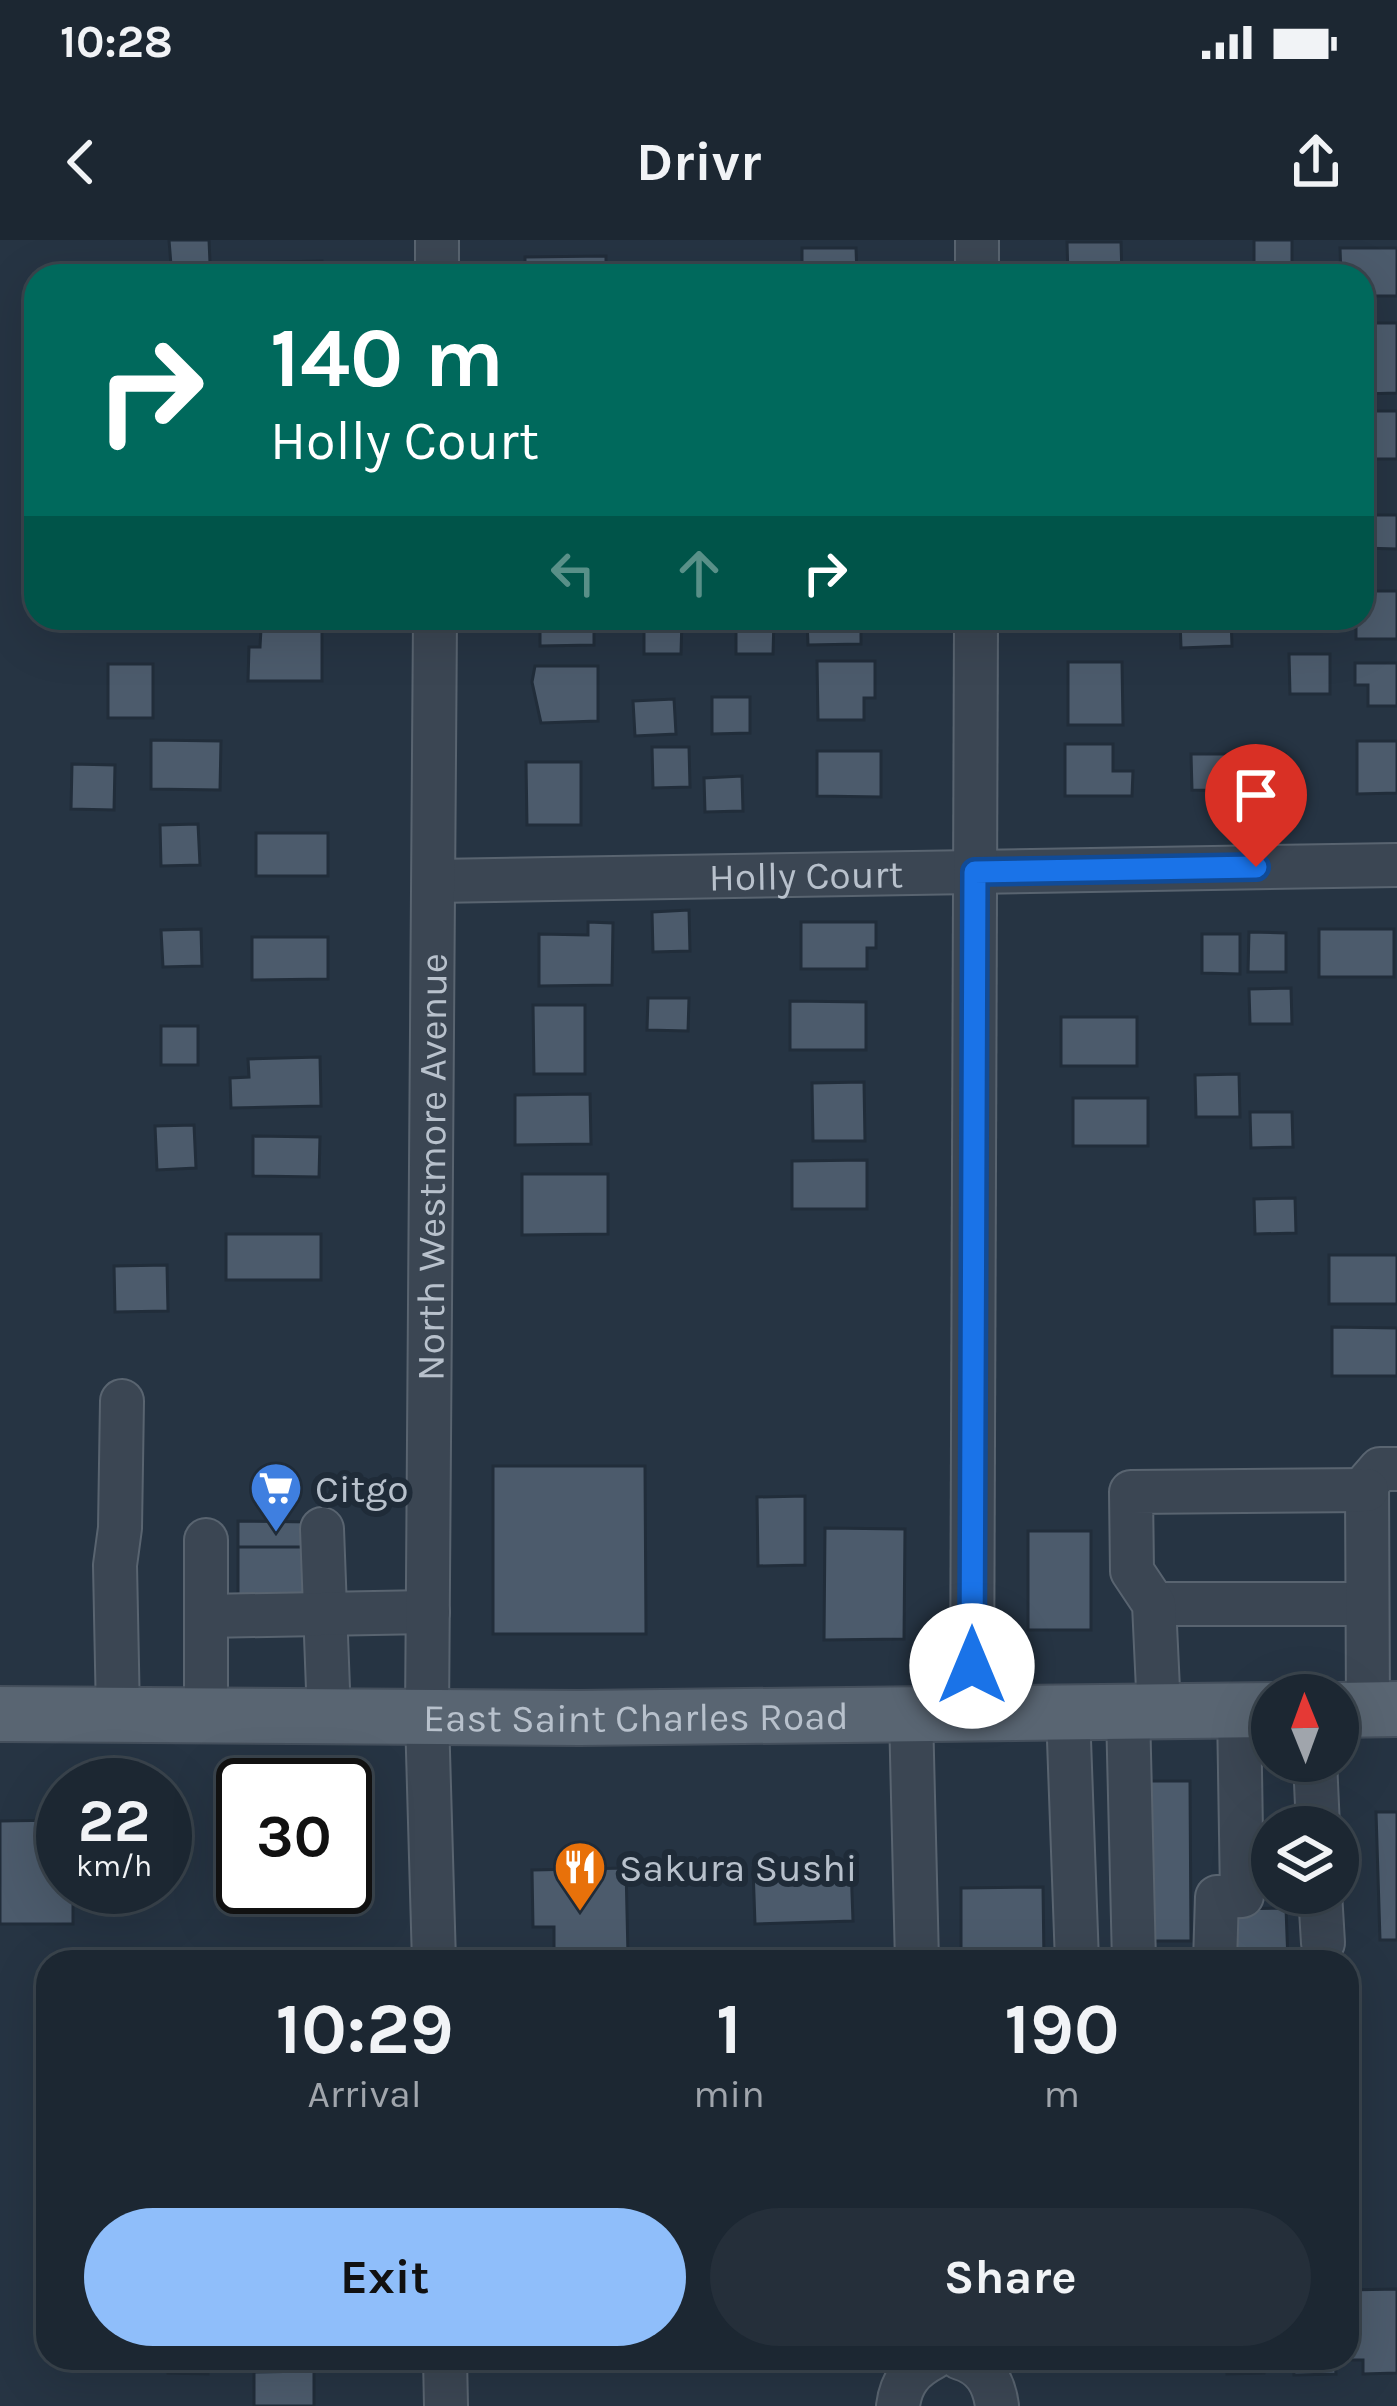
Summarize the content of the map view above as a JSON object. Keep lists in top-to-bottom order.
{
  "streets": {
    "main road": ["East Saint Charles Road"],
    "street": ["Holly Court", "North Westmore Avenue"]
  },
  "crossings": [
    ["Holly Court", "North Westmore Avenue"],
    ["North Westmore Avenue", "East Saint Charles Road"]
  ],
  "places": {
    "supermarket": ["Citgo"],
    "restaurant": ["Sakura Sushi"]
  },
  "north": "top",
  "page": {
    "status": "10:28",
    "header": "Drivr",
    "turn": ["140 m", "Holly Court"],
    "speed": "22 km/h",
    "limit": "30",
    "eta": [
      "10:29",
      "Arrival",
      "1",
      "min",
      "190",
      "m"
    ],
    "buttons": ["Exit", "Share"]
  }
}
